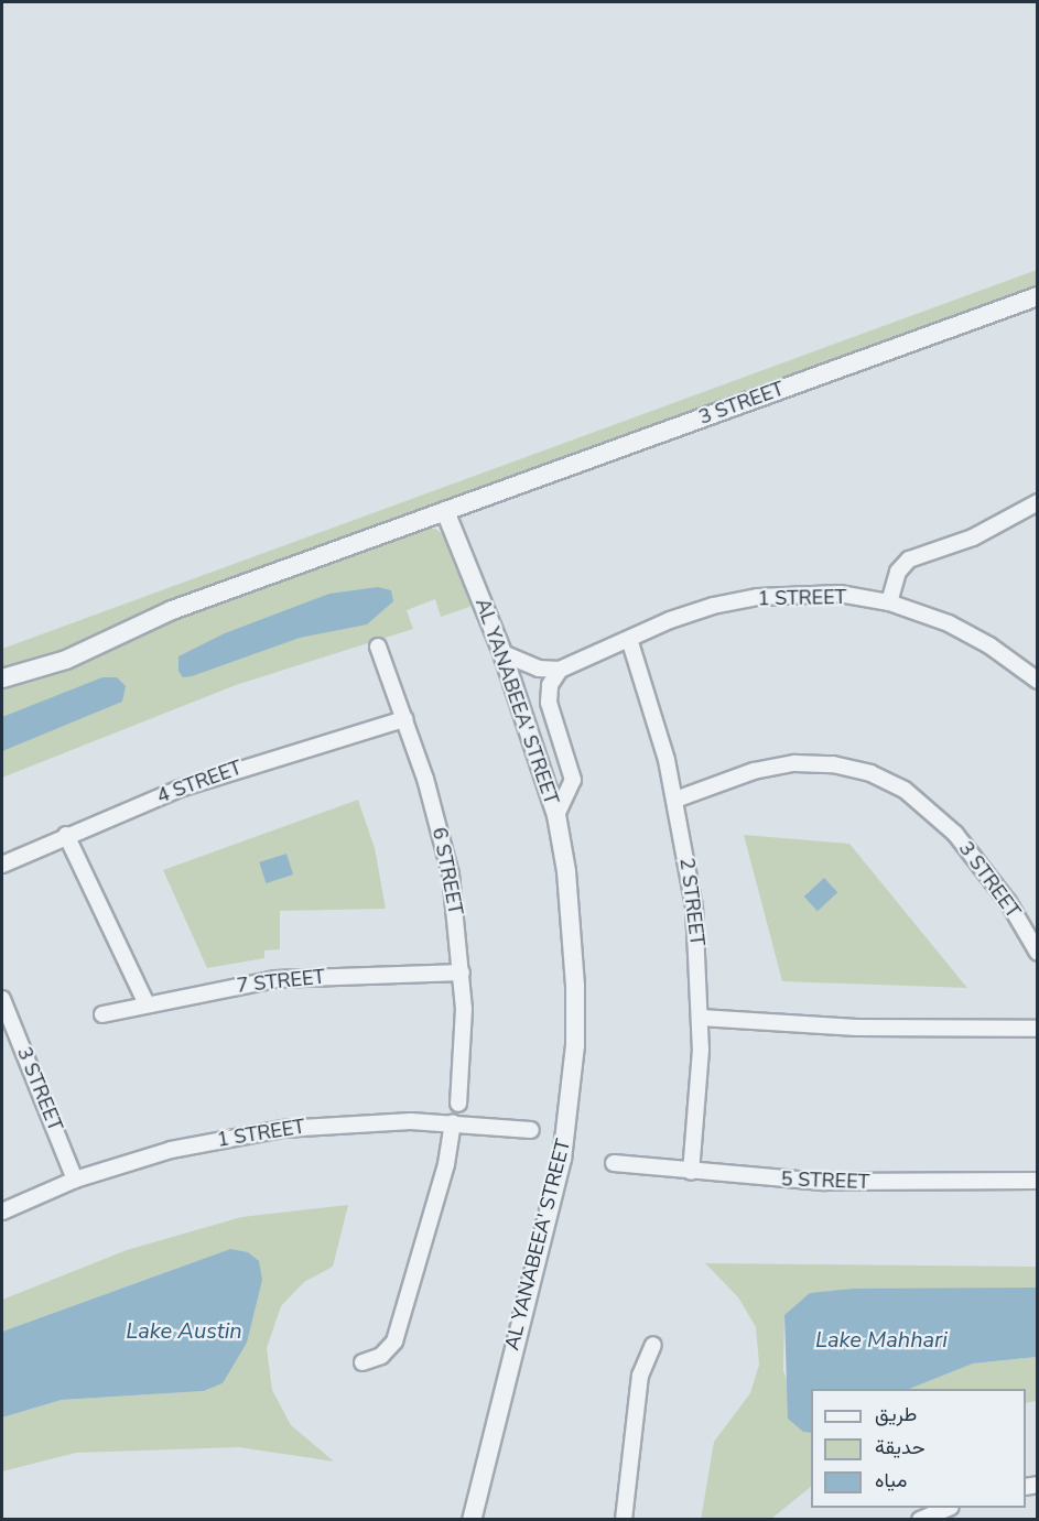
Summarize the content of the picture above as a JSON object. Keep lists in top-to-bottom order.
{
  "streets": {
    "street": [
      "3 STREET",
      "1 STREET",
      "AL YANABEEA' STREET",
      "4 STREET",
      "6 STREET",
      "2 STREET",
      "7 STREET",
      "5 STREET"
    ]
  },
  "crossings": [
    ["3 STREET", "1 STREET"],
    ["3 STREET", "AL YANABEEA' STREET"],
    ["3 STREET", "2 STREET"],
    ["1 STREET", "2 STREET"],
    ["4 STREET", "6 STREET"],
    ["6 STREET", "7 STREET"],
    ["2 STREET", "5 STREET"]
  ],
  "water": ["Lake Austin", "Lake Mahhari"],
  "legend": ["طريق", "حديقة", "مياه"]
}
